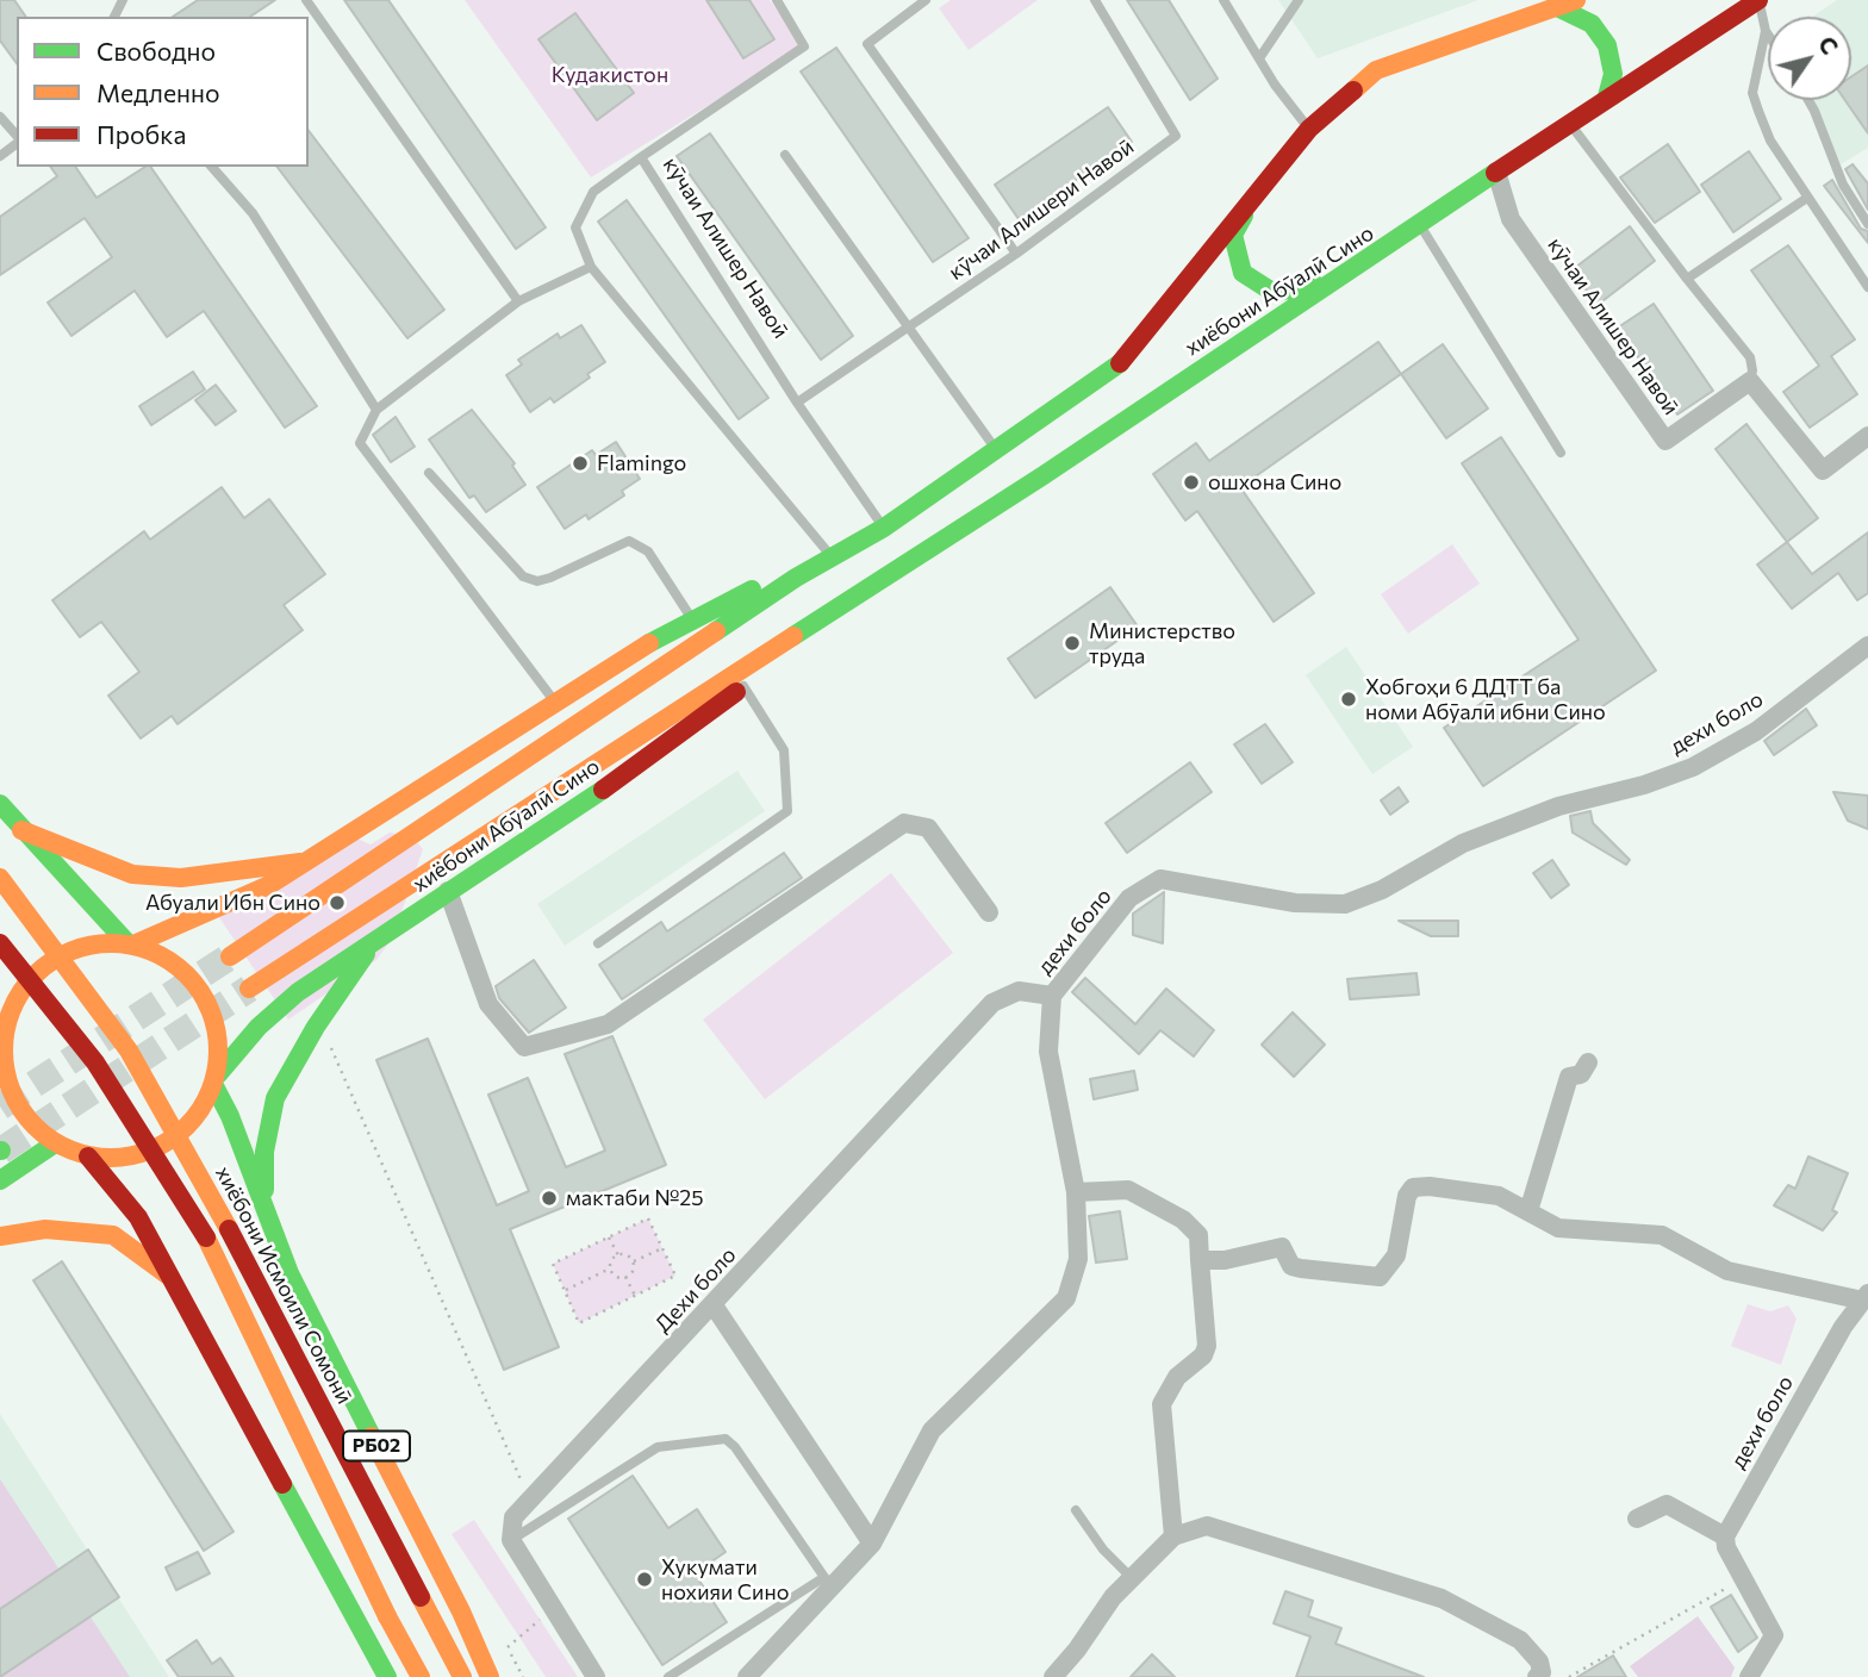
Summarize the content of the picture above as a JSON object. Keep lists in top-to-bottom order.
{
  "streets": {
    "main road": ["хиёбони Абӯалӣ Сино", "хиёбони Исмоили Сомонӣ", "РБ02"],
    "street": ["кӯчаи Алишер Навоӣ", "дехи боло", "Дехи боло"],
    "lane": ["кӯчаи Алишери Навоӣ"]
  },
  "crossings": [
    ["кӯчаи Алишери Навоӣ", "кӯчаи Алишер Навоӣ"],
    ["кӯчаи Алишер Навоӣ", "хиёбони Абӯалӣ Сино"],
    ["хиёбони Абӯалӣ Сино", "РБ02"],
    ["дехи боло", "Дехи боло"]
  ],
  "parks": ["Кудакистон"],
  "places": [
    "Flamingo",
    "ошхона Сино",
    "Министерство труда",
    "Хобгоҳи 6 ДДТТ ба номи Абӯалӣ ибни Сино",
    "Абуали Ибн Сино",
    "мактаби №25",
    "Хукумати нохияи Сино"
  ],
  "legend": ["Свободно", "Медленно", "Пробка"],
  "north": "top right"
}
